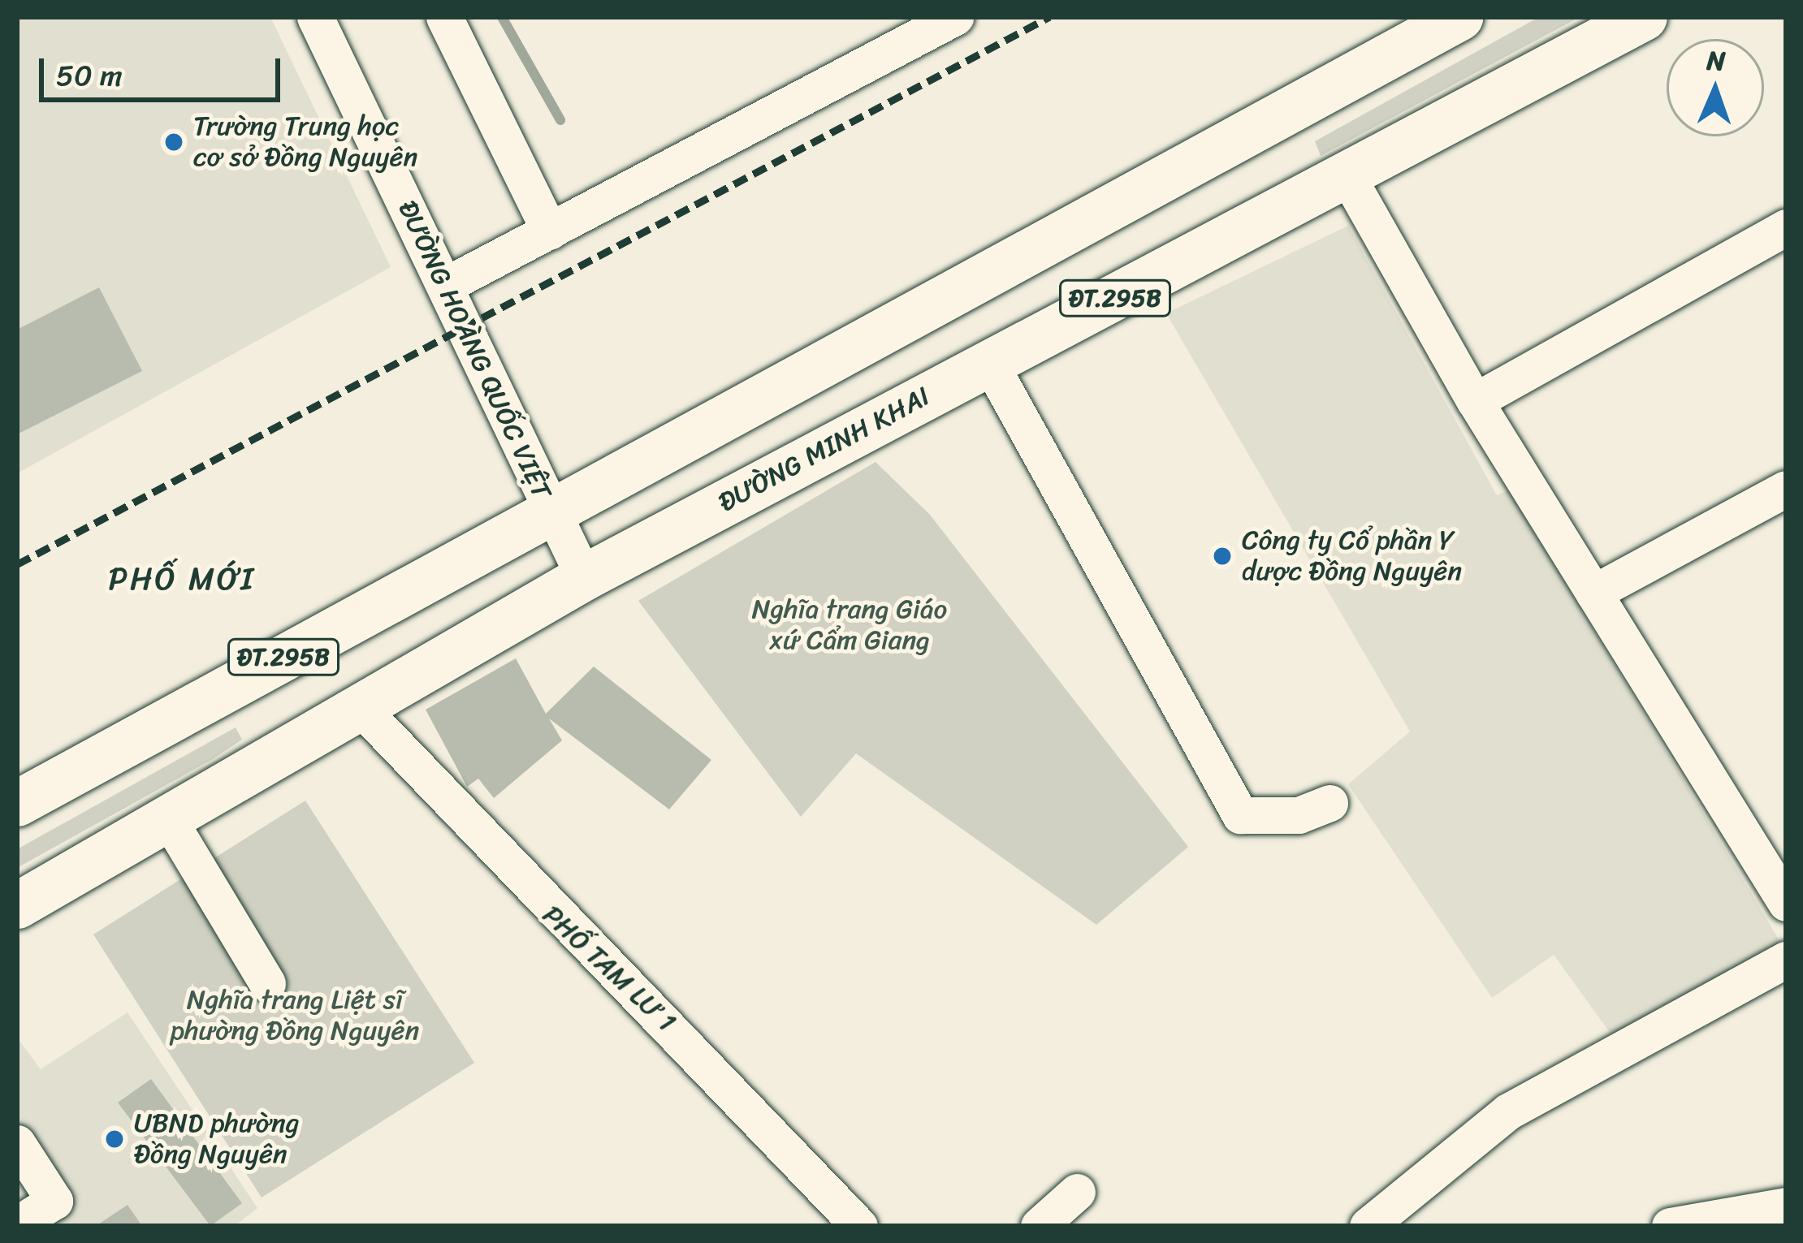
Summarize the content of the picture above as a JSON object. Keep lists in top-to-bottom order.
{
  "streets": {
    "main road": ["ĐT.295B", "ĐƯỜNG MINH KHAI"],
    "street": ["ĐƯỜNG HOÀNG QUỐC VIỆT", "PHỐ TAM LƯ 1"]
  },
  "crossings": [
    ["ĐT.295B", "ĐƯỜNG HOÀNG QUỐC VIỆT"],
    ["ĐƯỜNG HOÀNG QUỐC VIỆT", "ĐƯỜNG MINH KHAI"],
    ["ĐƯỜNG MINH KHAI", "PHỐ TAM LƯ 1"]
  ],
  "districts": ["PHỐ MỚI"],
  "parks": ["Nghĩa trang Giáo xứ Cẩm Giang", "Nghĩa trang Liệt sĩ phường Đồng Nguyên"],
  "places": ["Trường Trung học cơ sở Đồng Nguyên", "Công ty Cổ phần Y dược Đồng Nguyên", "UBND phường Đồng Nguyên"],
  "scale_bar": "50 m",
  "north": "top"
}
